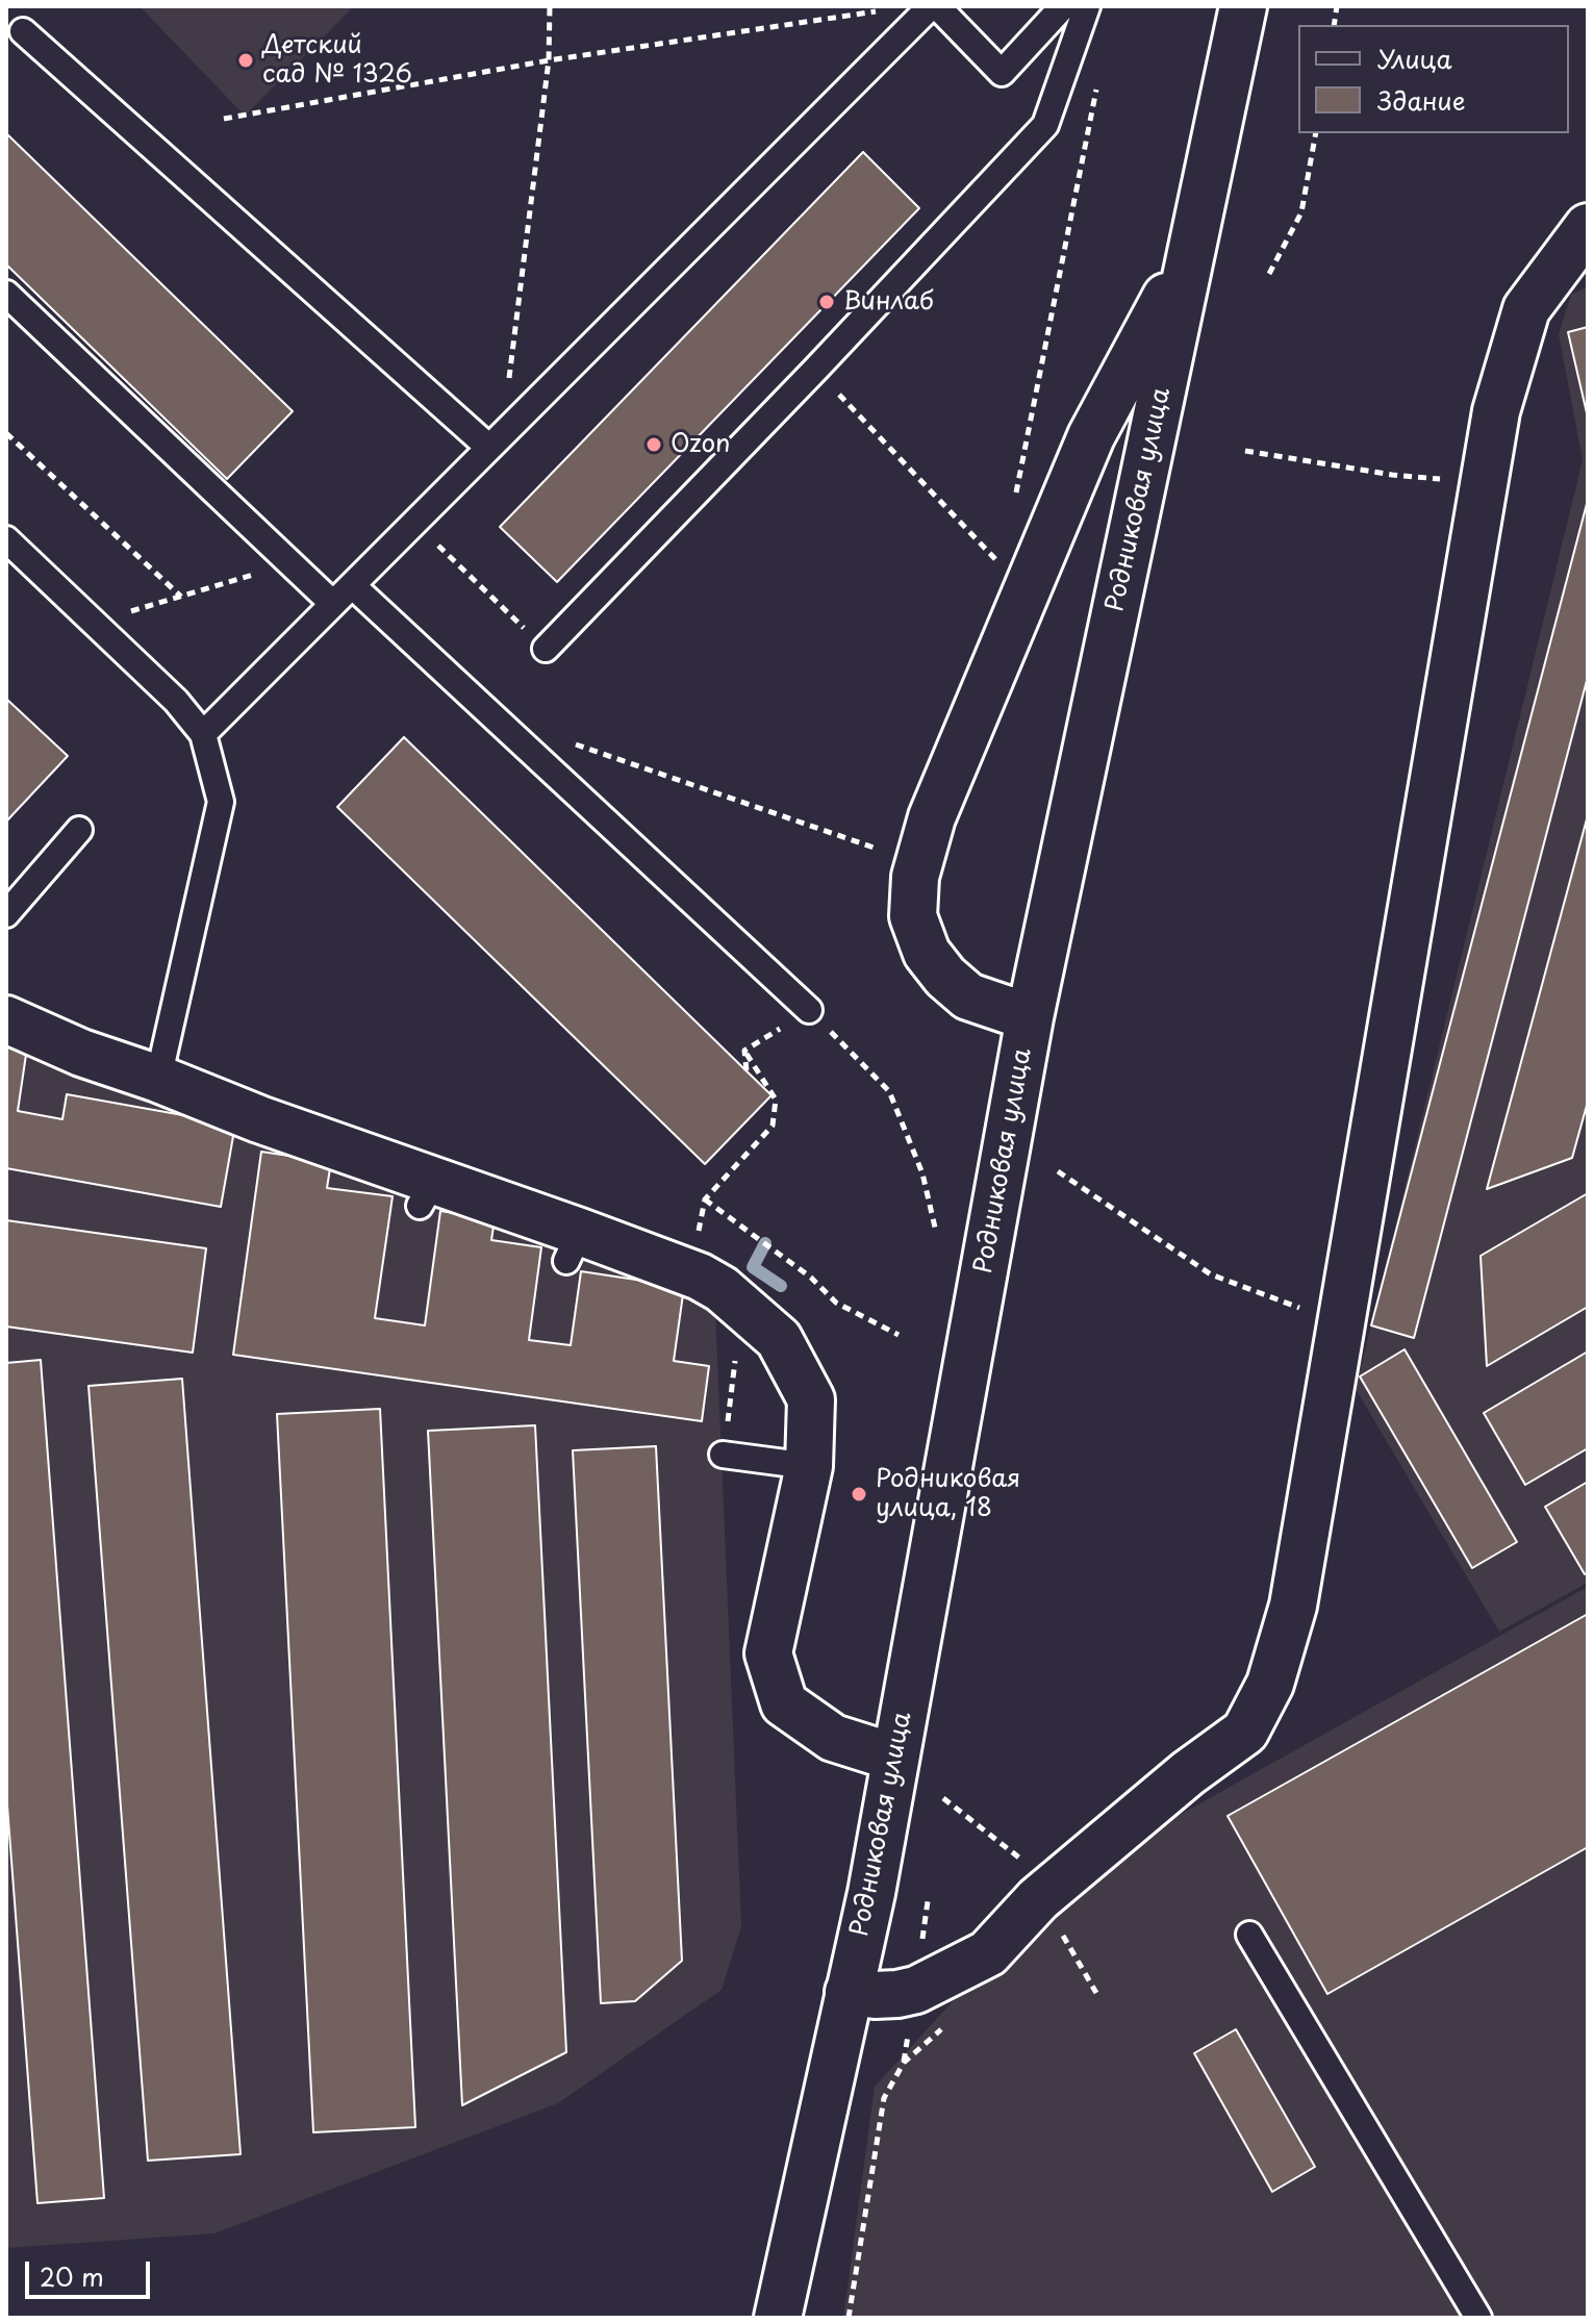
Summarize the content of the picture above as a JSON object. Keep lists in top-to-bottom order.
{
  "streets": {
    "street": ["Родниковая улица"]
  },
  "places": [
    "Детский сад № 1326",
    "Винлаб",
    "Ozon",
    "Родниковая улица, 18"
  ],
  "legend": ["Улица", "Здание"],
  "scale_bar": "20 m"
}
